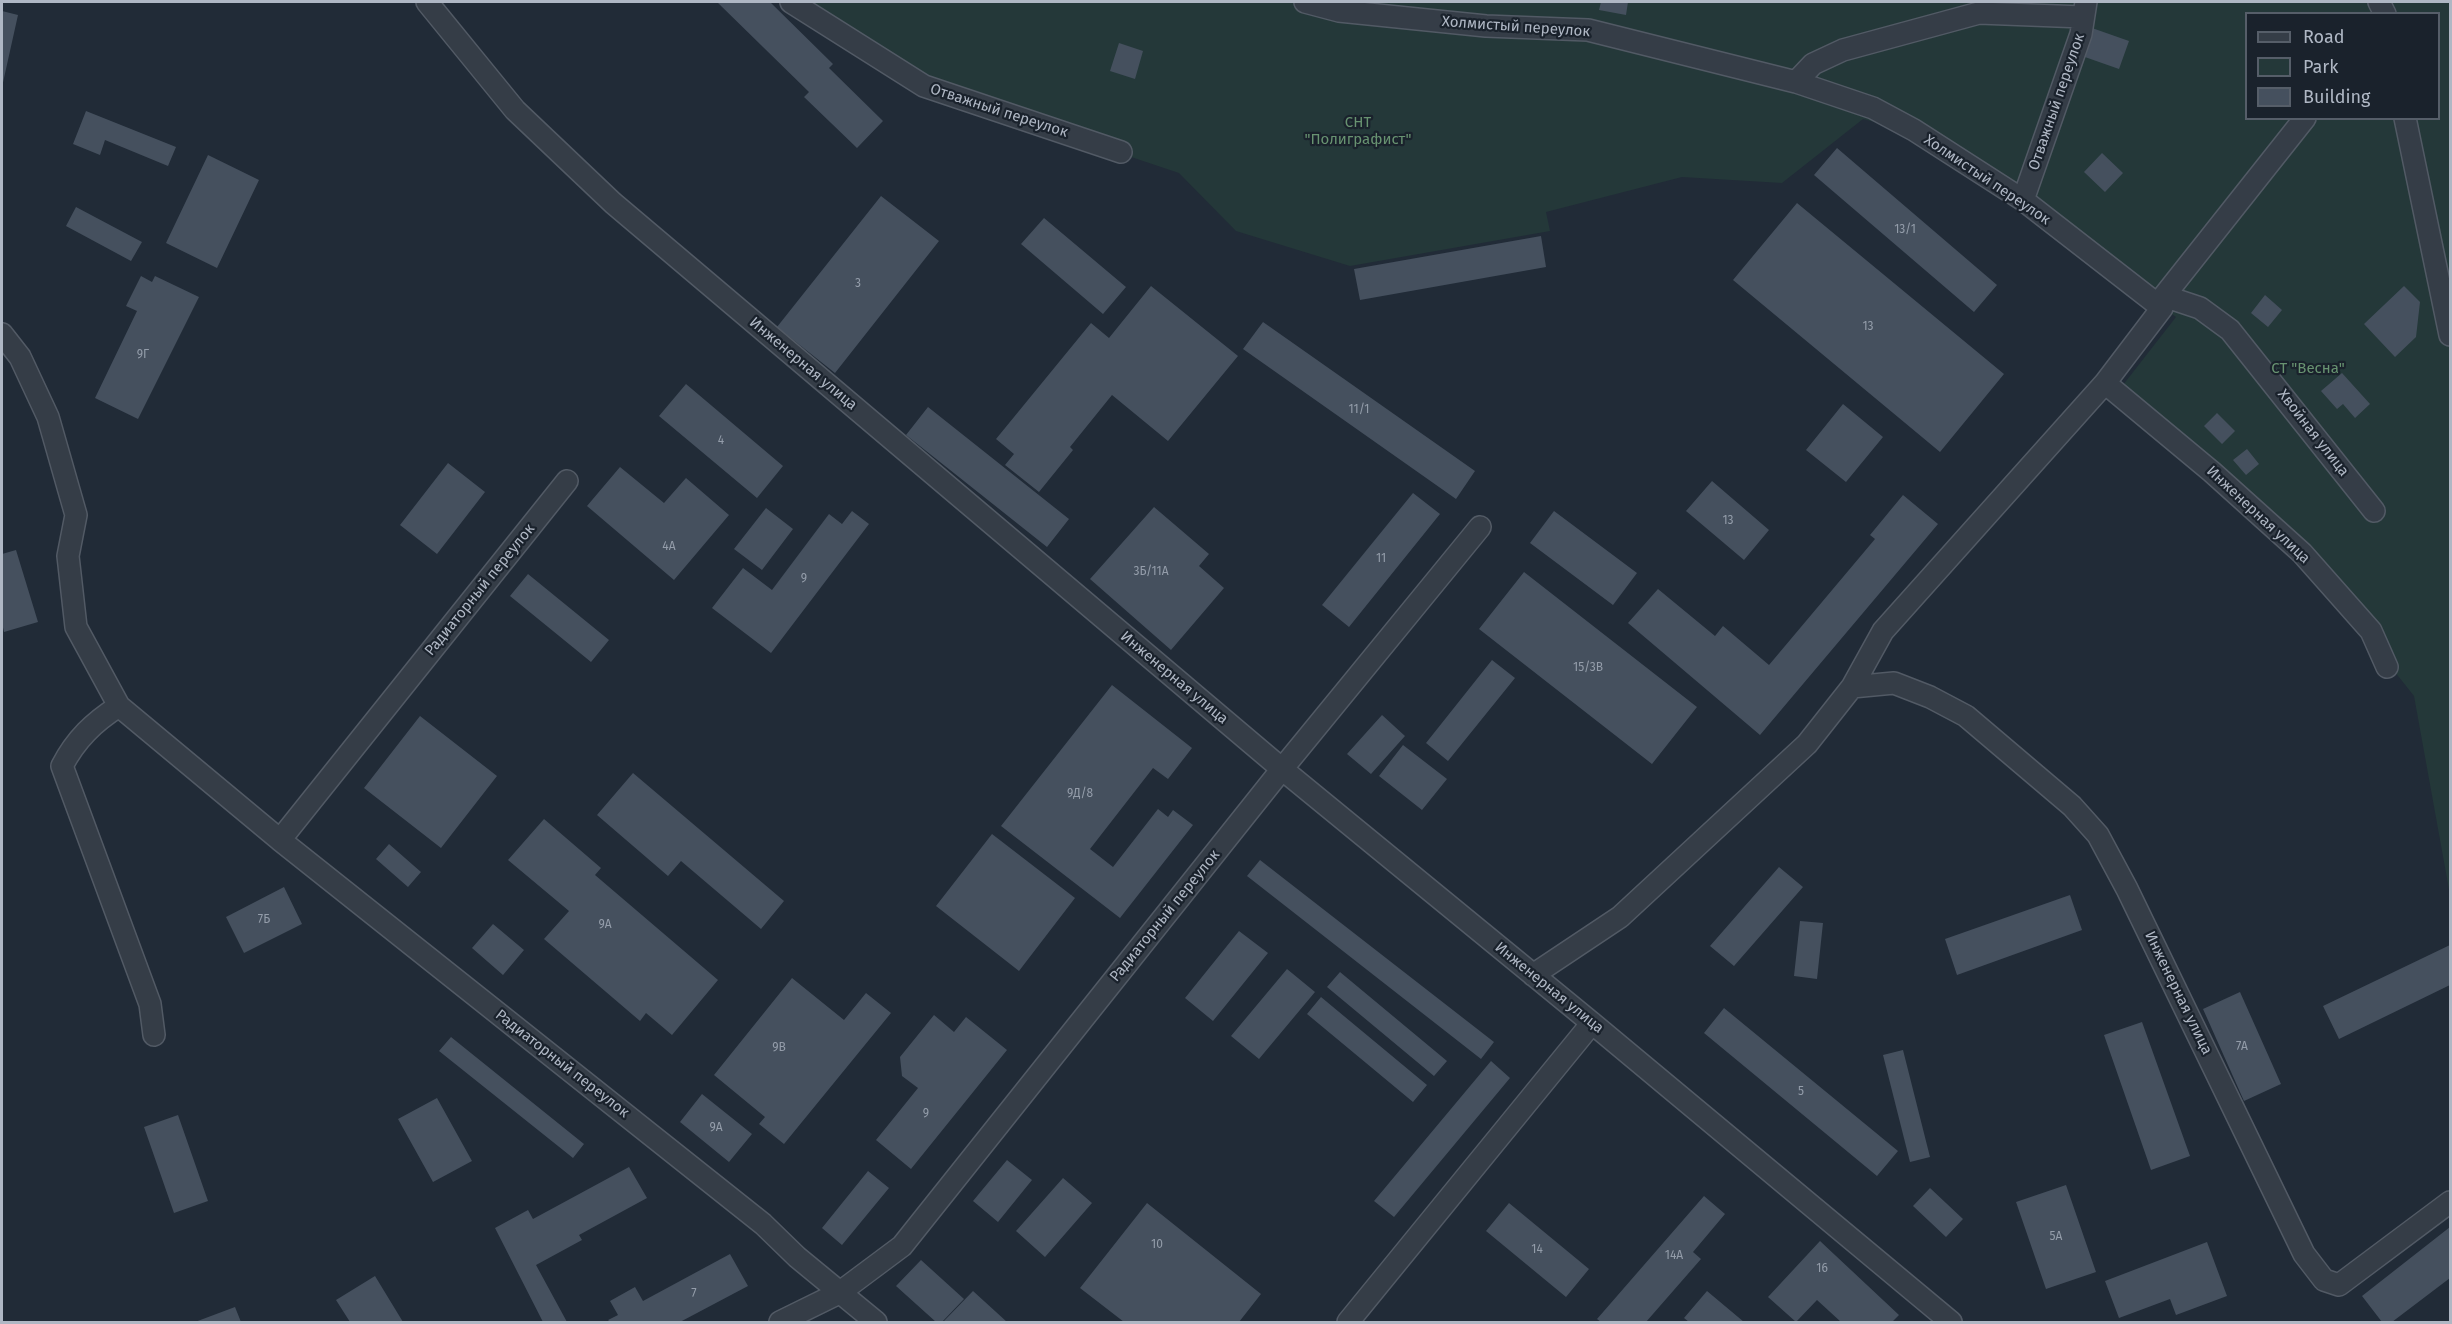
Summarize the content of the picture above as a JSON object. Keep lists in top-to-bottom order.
{
  "streets": {
    "street": [
      "Холмистый переулок",
      "Отважный переулок",
      "Инженерная улица",
      "Хвойная улица",
      "Радиаторный переулок"
    ]
  },
  "crossings": [
    ["Холмистый переулок", "Отважный переулок"],
    ["Холмистый переулок", "Хвойная улица"],
    ["Инженерная улица", "Радиаторный переулок"]
  ],
  "parks": ["СНТ \"Полиграфист\"", "СТ \"Весна\""],
  "house_numbers": [
    "13/1",
    "3",
    "13",
    "9Г",
    "11/1",
    "4",
    "13",
    "4А",
    "11",
    "3Б/11А",
    "9",
    "15/3В",
    "9Д/8",
    "7Б",
    "9А",
    "7А",
    "9В",
    "5",
    "9",
    "9А",
    "5А",
    "10",
    "14",
    "14А",
    "16",
    "7"
  ],
  "legend": ["Road", "Park", "Building"]
}
